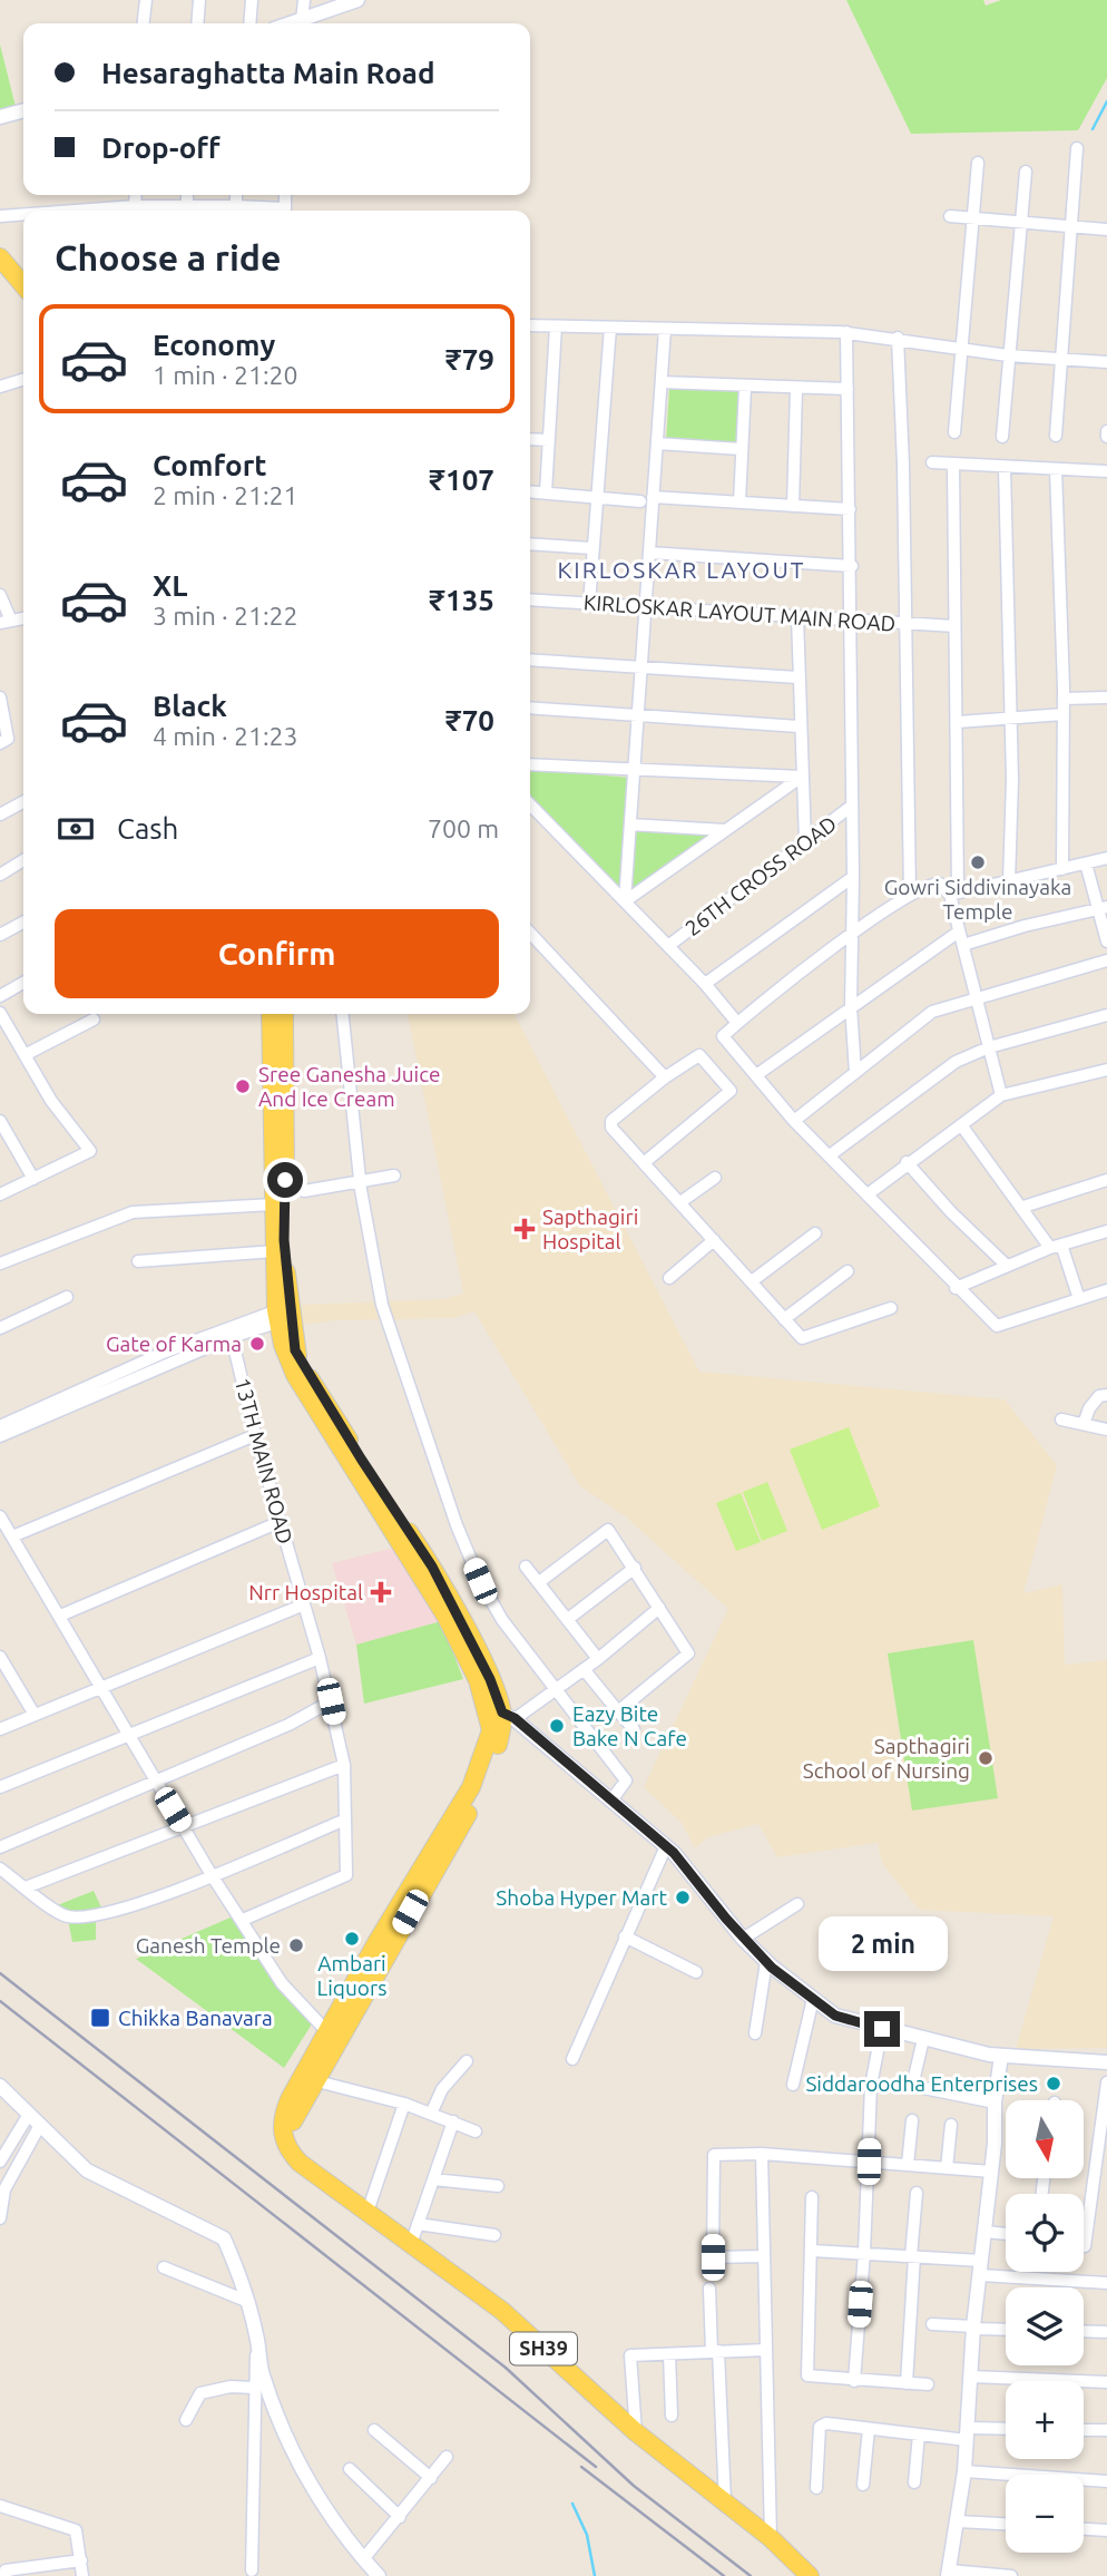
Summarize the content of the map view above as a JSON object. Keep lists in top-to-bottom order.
{
  "streets": {
    "main road": ["SH39"],
    "street": ["KIRLOSKAR LAYOUT MAIN ROAD", "26TH CROSS ROAD", "13TH MAIN ROAD"]
  },
  "districts": ["KIRLOSKAR LAYOUT"],
  "places": {
    "other": [
      "Gowri Siddivinayaka Temple",
      "Sree Ganesha Juice And Ice Cream",
      "Gate of Karma",
      "Eazy Bite Bake N Cafe",
      "Sapthagiri School of Nursing",
      "Shoba Hyper Mart",
      "Ambari Liquors",
      "Ganesh Temple",
      "Siddaroodha Enterprises"
    ],
    "health": ["Sapthagiri Hospital", "Nrr Hospital"],
    "transit": ["Chikka Banavara"]
  },
  "north": "bottom",
  "page": {
    "banner": ["Hesaraghatta Main Road", "Drop-off"],
    "heading": "Choose a ride",
    "list": [
      {
        "name": "Economy",
        "note": "1 min · 21:20",
        "value": "₹79"
      },
      {
        "name": "Comfort",
        "note": "2 min · 21:21",
        "value": "₹107"
      },
      {
        "name": "XL",
        "note": "3 min · 21:22",
        "value": "₹135"
      },
      {
        "name": "Black",
        "note": "4 min · 21:23",
        "value": "₹70"
      }
    ],
    "pay": ["Cash", "700 m"],
    "buttons": "Confirm",
    "bubble": "2 min",
    "map_buttons": ["+", "−"]
  }
}
